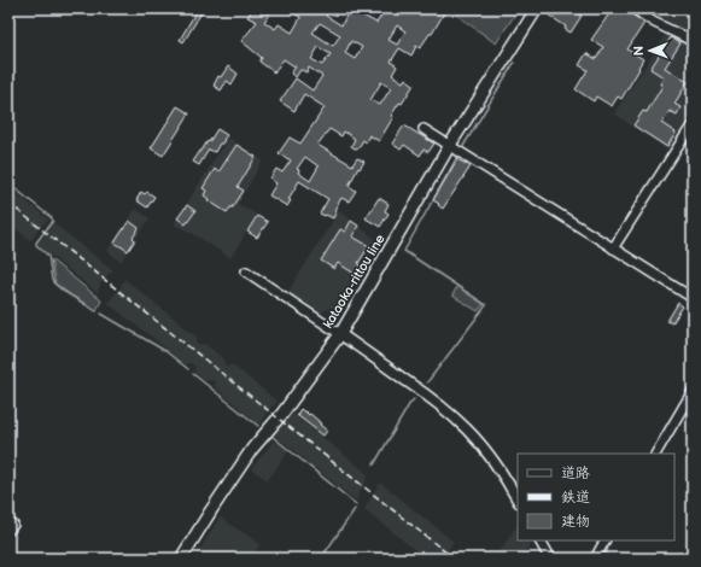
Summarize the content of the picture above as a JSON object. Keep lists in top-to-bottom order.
{
  "streets": {
    "main road": ["kataoka-rittou line"]
  },
  "legend": ["道路", "鉄道", "建物"],
  "north": "left"
}
